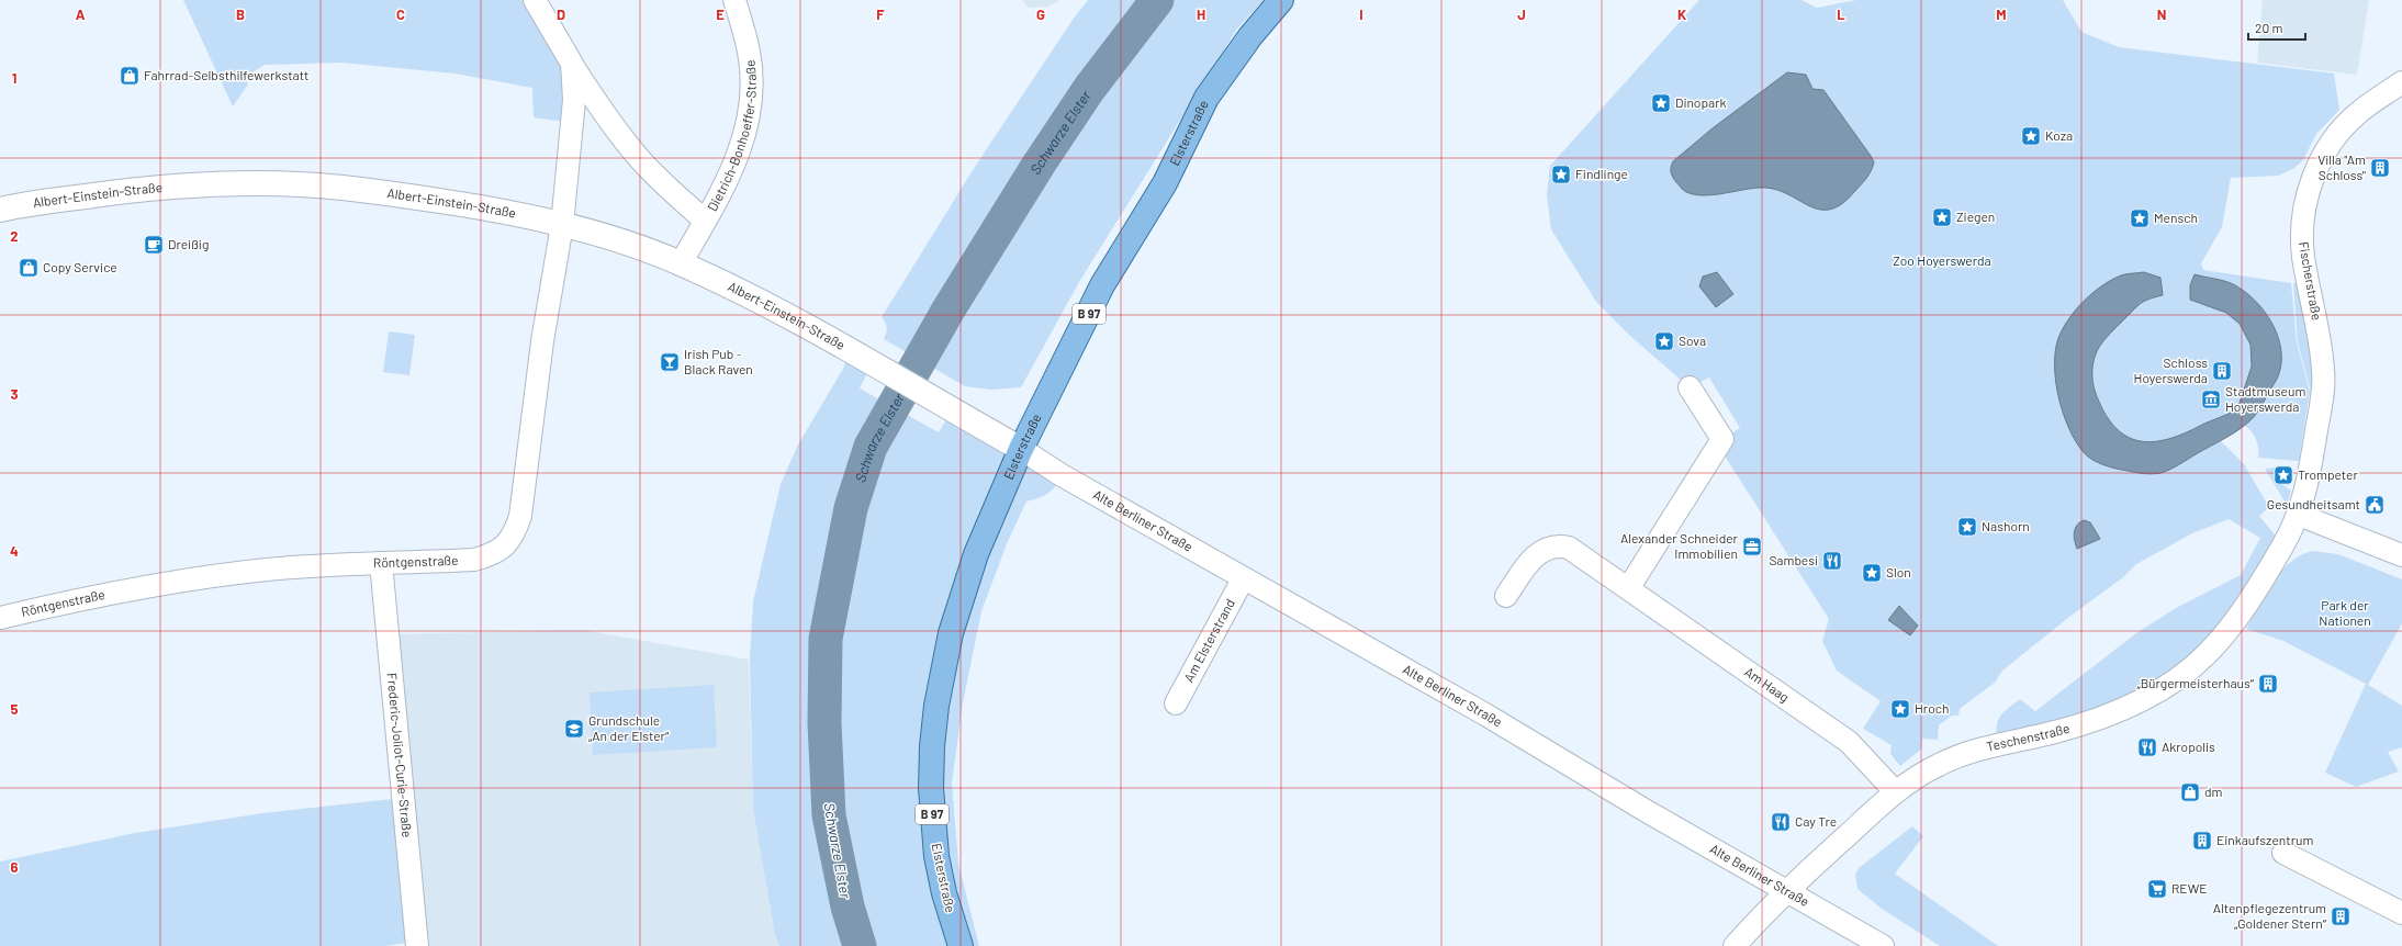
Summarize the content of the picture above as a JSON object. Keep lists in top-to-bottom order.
{
  "streets": {
    "main road": ["Elsterstraße", "B 97"],
    "street": [
      "Dietrich-Bonhoeffer-Straße",
      "Albert-Einstein-Straße",
      "Fischerstraße",
      "Alte Berliner Straße",
      "Röntgenstraße",
      "Am Elsterstrand",
      "Am Haag",
      "Teschenstraße",
      "Frederic-Joliot-Curie-Straße"
    ]
  },
  "crossings": [
    ["Elsterstraße", "Albert-Einstein-Straße"],
    ["Elsterstraße", "Alte Berliner Straße"],
    ["Dietrich-Bonhoeffer-Straße", "Albert-Einstein-Straße"],
    ["Albert-Einstein-Straße", "Alte Berliner Straße"],
    ["Albert-Einstein-Straße", "Röntgenstraße"],
    ["Fischerstraße", "Teschenstraße"],
    ["Alte Berliner Straße", "Am Elsterstrand"],
    ["Alte Berliner Straße", "Teschenstraße"],
    ["Röntgenstraße", "Frederic-Joliot-Curie-Straße"],
    ["Am Haag", "Teschenstraße"]
  ],
  "water": ["Schwarze Elster"],
  "parks": ["Zoo Hoyerswerda", "Park der Nationen"],
  "places": {
    "shop": ["Fahrrad-Selbsthilfewerkstatt", "Copy Service", "dm"],
    "place": [
      "Dinopark",
      "Koza",
      "Findlinge",
      "Ziegen",
      "Mensch",
      "Sova",
      "Trompeter",
      "Nashorn",
      "Slon",
      "Hroch"
    ],
    "building": [
      "Villa \"Am Schloss\"",
      "Schloss Hoyerswerda",
      "„Bürgermeisterhaus“",
      "Einkaufszentrum",
      "Altenpflegezentrum „Goldener Stern“"
    ],
    "cafe": ["Dreißig"],
    "bar": ["Irish Pub - Black Raven"],
    "museum": ["Stadtmuseum Hoyerswerda"],
    "public building": ["Gesundheitsamt"],
    "office": ["Alexander Schneider Immobilien"],
    "restaurant": ["Sambesi", "Akropolis", "Cay Tre"],
    "school or university": ["Grundschule „An der Elster“"],
    "supermarket": ["REWE"]
  },
  "scale_bar": "20 m",
  "grid": {
    "columns": [
      "A",
      "B",
      "C",
      "D",
      "E",
      "F",
      "G",
      "H",
      "I",
      "J",
      "K",
      "L",
      "M",
      "N"
    ],
    "rows": [
      "1",
      "2",
      "3",
      "4",
      "5",
      "6"
    ]
  }
}
